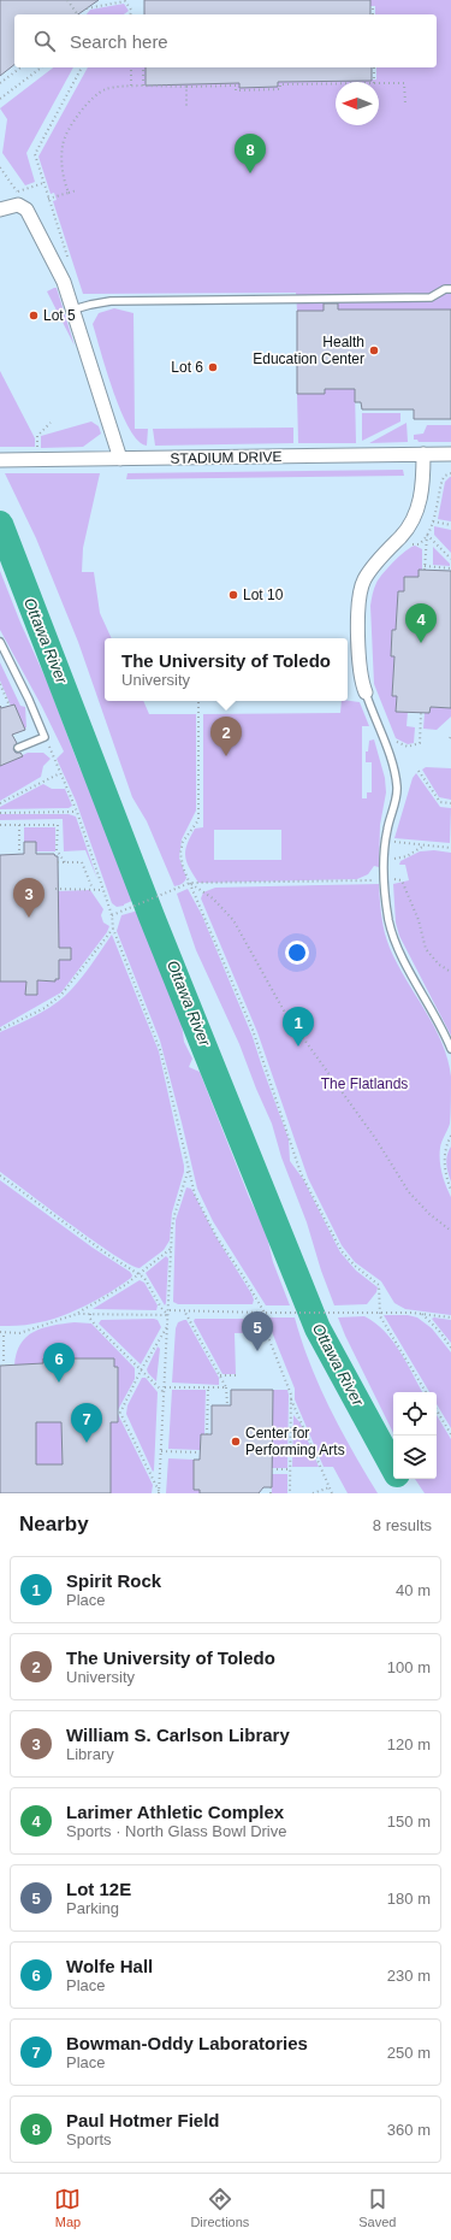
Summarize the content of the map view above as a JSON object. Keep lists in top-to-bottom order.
{
  "streets": {
    "street": ["STADIUM DRIVE"]
  },
  "water": ["Ottawa River"],
  "parks": ["The Flatlands"],
  "places": [
    "Lot 5",
    "Health Education Center",
    "Lot 6",
    "Lot 10",
    "Center for Performing Arts"
  ],
  "north": "left",
  "page": {
    "search": "Search here",
    "pins": [
      "8",
      "4",
      "2",
      "3",
      "1",
      "5",
      "6",
      "7"
    ],
    "popup": ["The University of Toledo", "University"],
    "heading": ["Nearby", "8 results"],
    "list": [
      {
        "mark": "1",
        "name": "Spirit Rock",
        "note": "Place",
        "value": "40 m"
      },
      {
        "mark": "2",
        "name": "The University of Toledo",
        "note": "University",
        "value": "100 m"
      },
      {
        "mark": "3",
        "name": "William S. Carlson Library",
        "note": "Library",
        "value": "120 m"
      },
      {
        "mark": "4",
        "name": "Larimer Athletic Complex",
        "note": "Sports · North Glass Bowl Drive",
        "value": "150 m"
      },
      {
        "mark": "5",
        "name": "Lot 12E",
        "note": "Parking",
        "value": "180 m"
      },
      {
        "mark": "6",
        "name": "Wolfe Hall",
        "note": "Place",
        "value": "230 m"
      },
      {
        "mark": "7",
        "name": "Bowman-Oddy Laboratories",
        "note": "Place",
        "value": "250 m"
      },
      {
        "mark": "8",
        "name": "Paul Hotmer Field",
        "note": "Sports",
        "value": "360 m"
      }
    ],
    "nav": ["Map", "Directions", "Saved"]
  }
}
